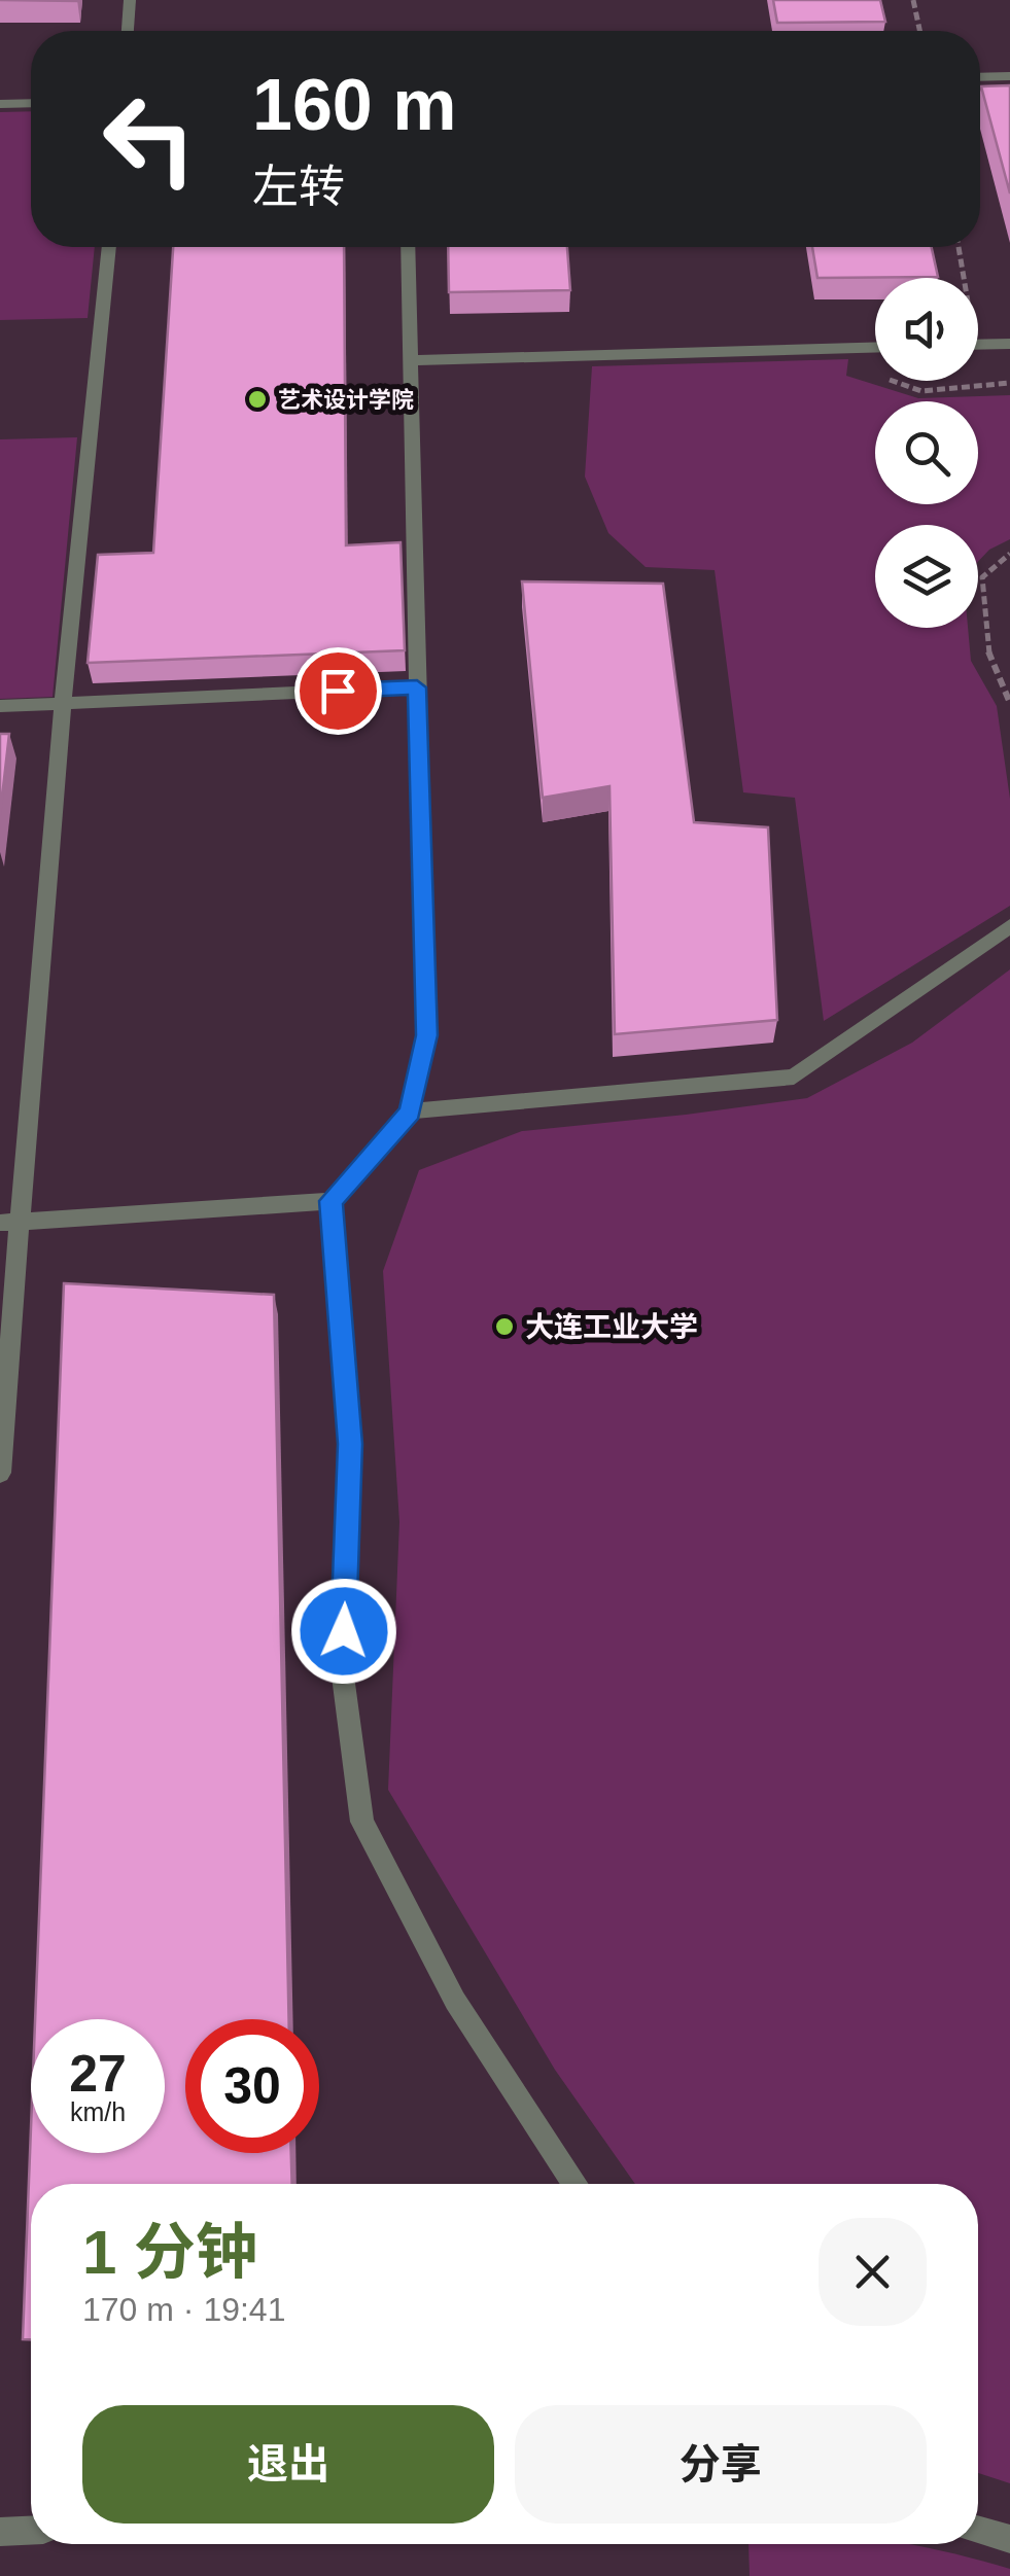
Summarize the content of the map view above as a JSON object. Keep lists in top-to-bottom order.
{
  "places": ["艺术设计学院", "大连工业大学"],
  "page": {
    "turn": ["160 m", "左转"],
    "speed": "27 km/h",
    "limit": "30",
    "heading": ["1 分钟", "170 m · 19:41"],
    "buttons": ["退出", "分享"]
  }
}
